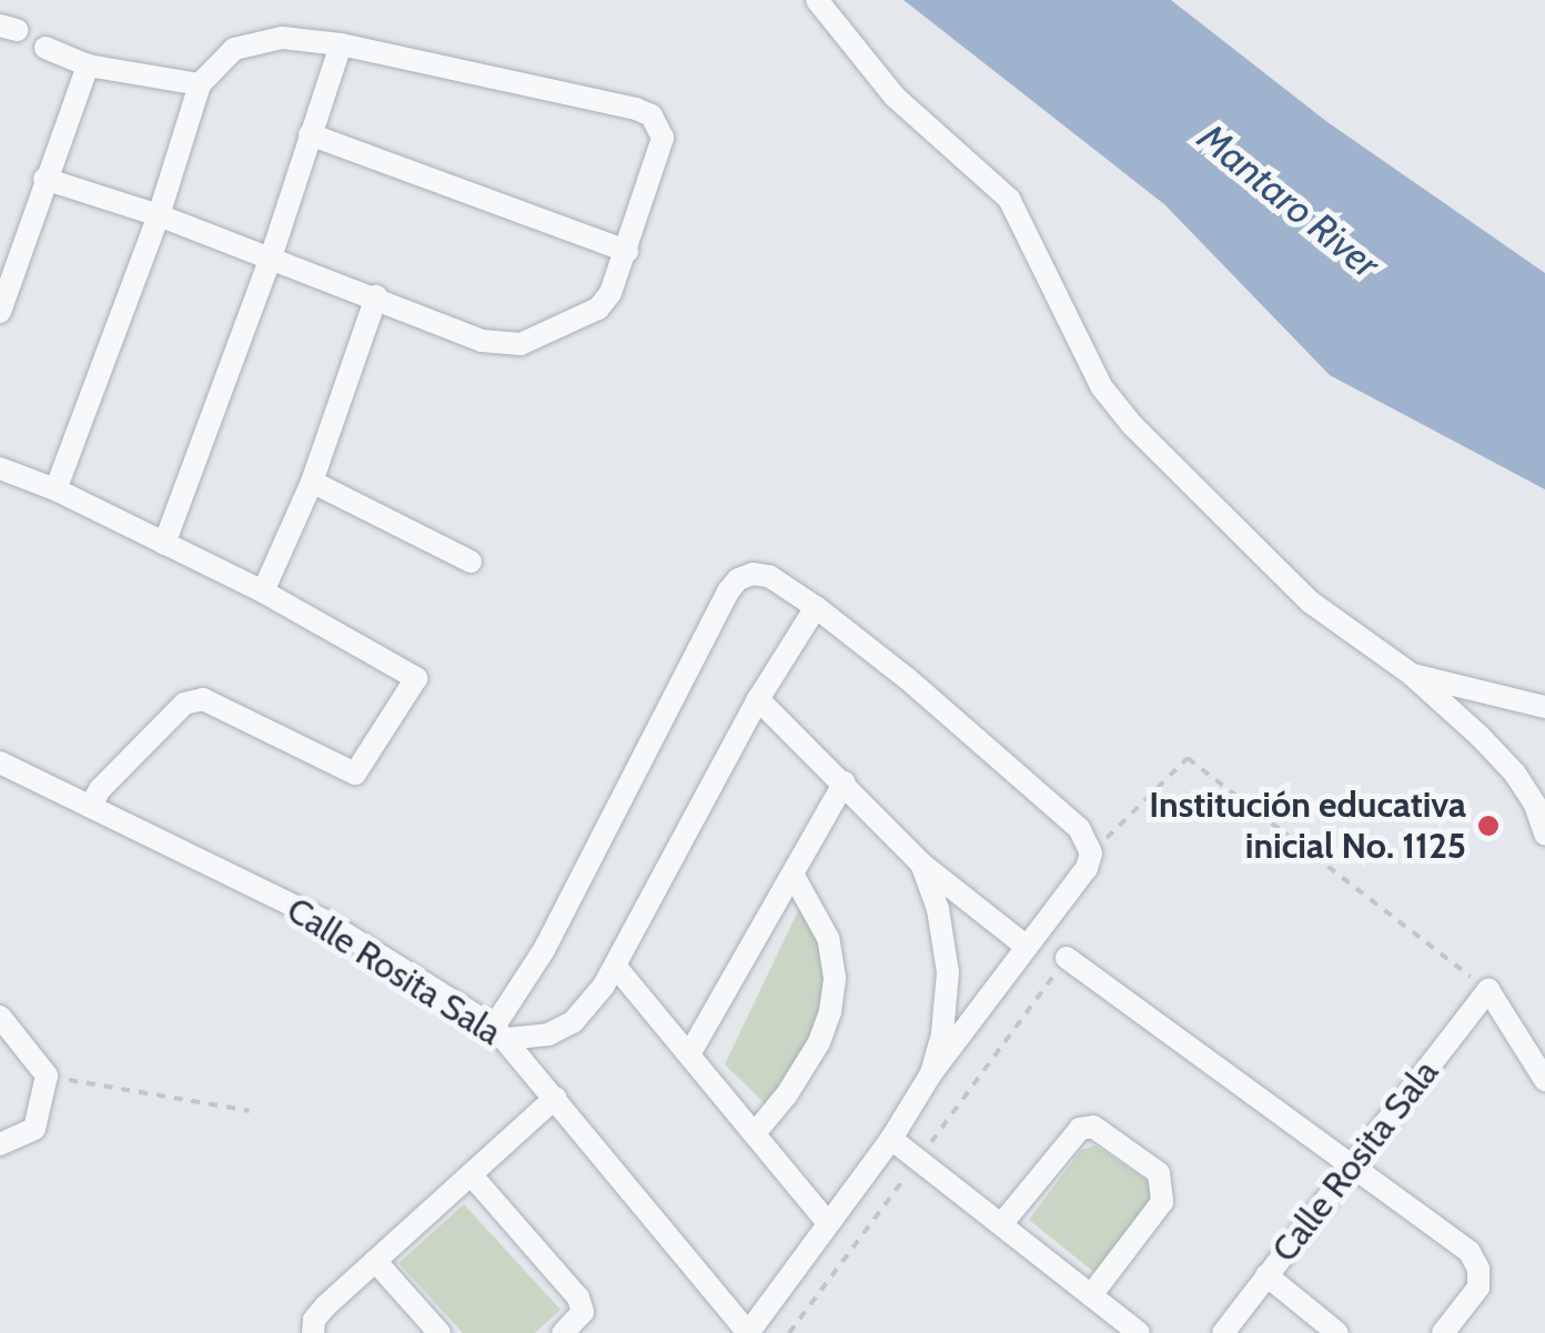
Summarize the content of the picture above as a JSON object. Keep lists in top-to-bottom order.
{
  "streets": {
    "street": ["Calle Rosita Sala"]
  },
  "water": ["Mantaro River"],
  "places": ["Institución educativa inicial No. 1125"]
}
